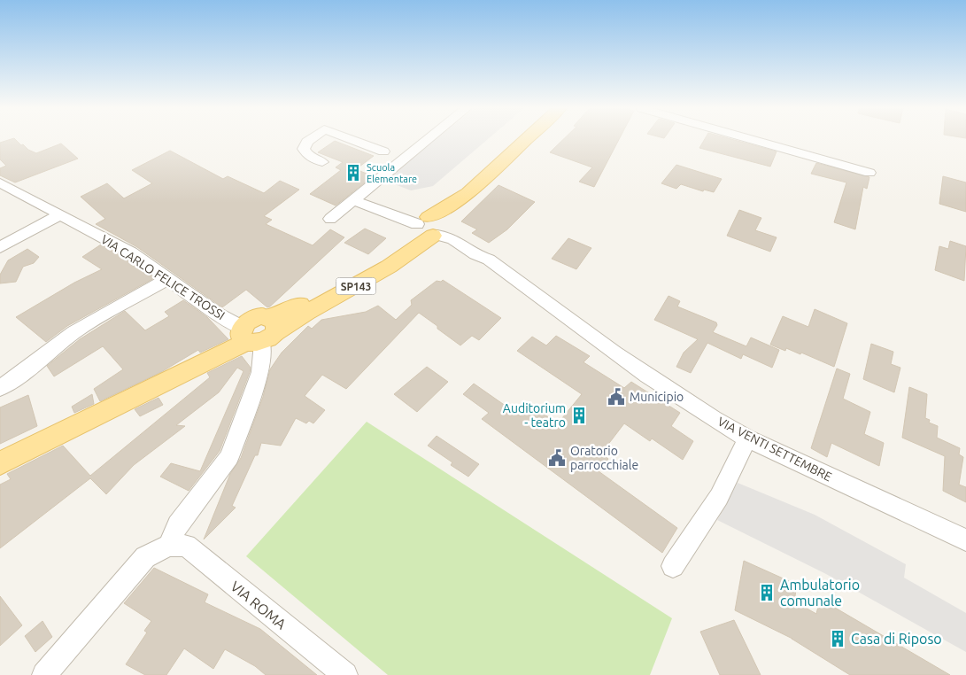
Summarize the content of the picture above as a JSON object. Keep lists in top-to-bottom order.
{
  "streets": {
    "main road": ["SP143"],
    "street": ["VIA CARLO FELICE TROSSI", "VIA VENTI SETTEMBRE", "VIA ROMA"]
  },
  "crossings": [
    ["VIA CARLO FELICE TROSSI", "SP143"],
    ["SP143", "VIA VENTI SETTEMBRE"]
  ],
  "places": {
    "building": [
      "Scuola Elementare",
      "Auditorium - teatro",
      "Ambulatorio comunale",
      "Casa di Riposo"
    ],
    "public building": ["Municipio", "Oratorio parrocchiale"]
  }
}
